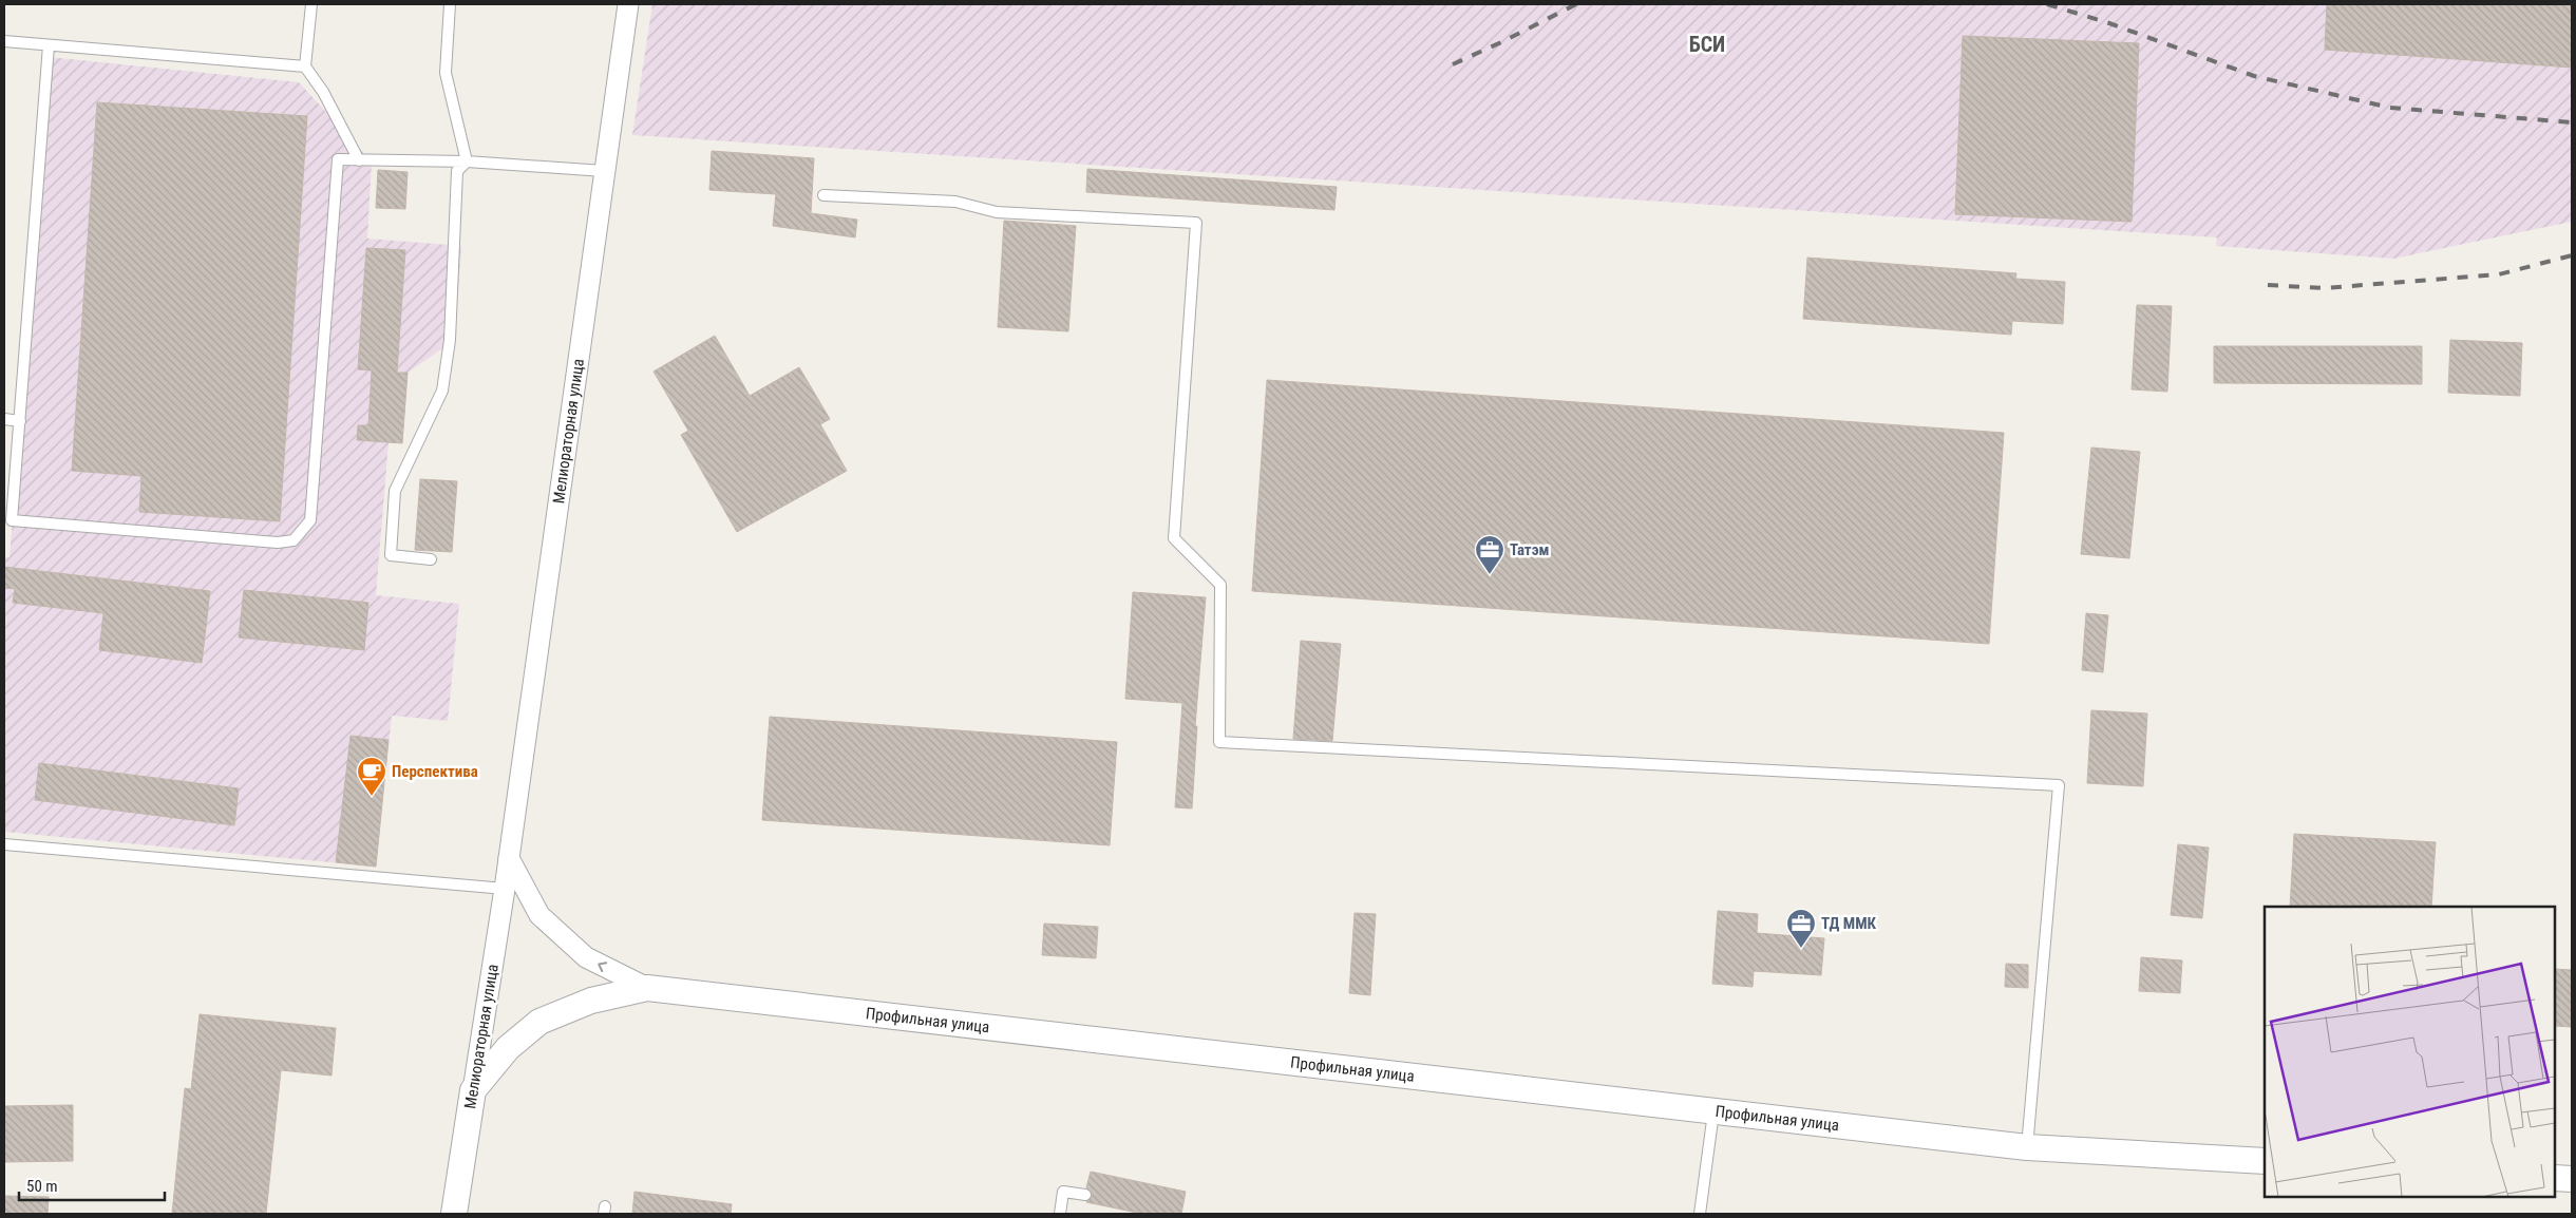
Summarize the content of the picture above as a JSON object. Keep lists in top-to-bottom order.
{
  "streets": {
    "street": ["Мелиораторная улица", "Профильная улица"]
  },
  "crossings": [
    ["Мелиораторная улица", "Профильная улица"]
  ],
  "districts": ["БСИ"],
  "places": {
    "office": ["Татэм", "ТД ММК"],
    "cafe": ["Перспектива"]
  },
  "scale_bar": "50 m"
}
